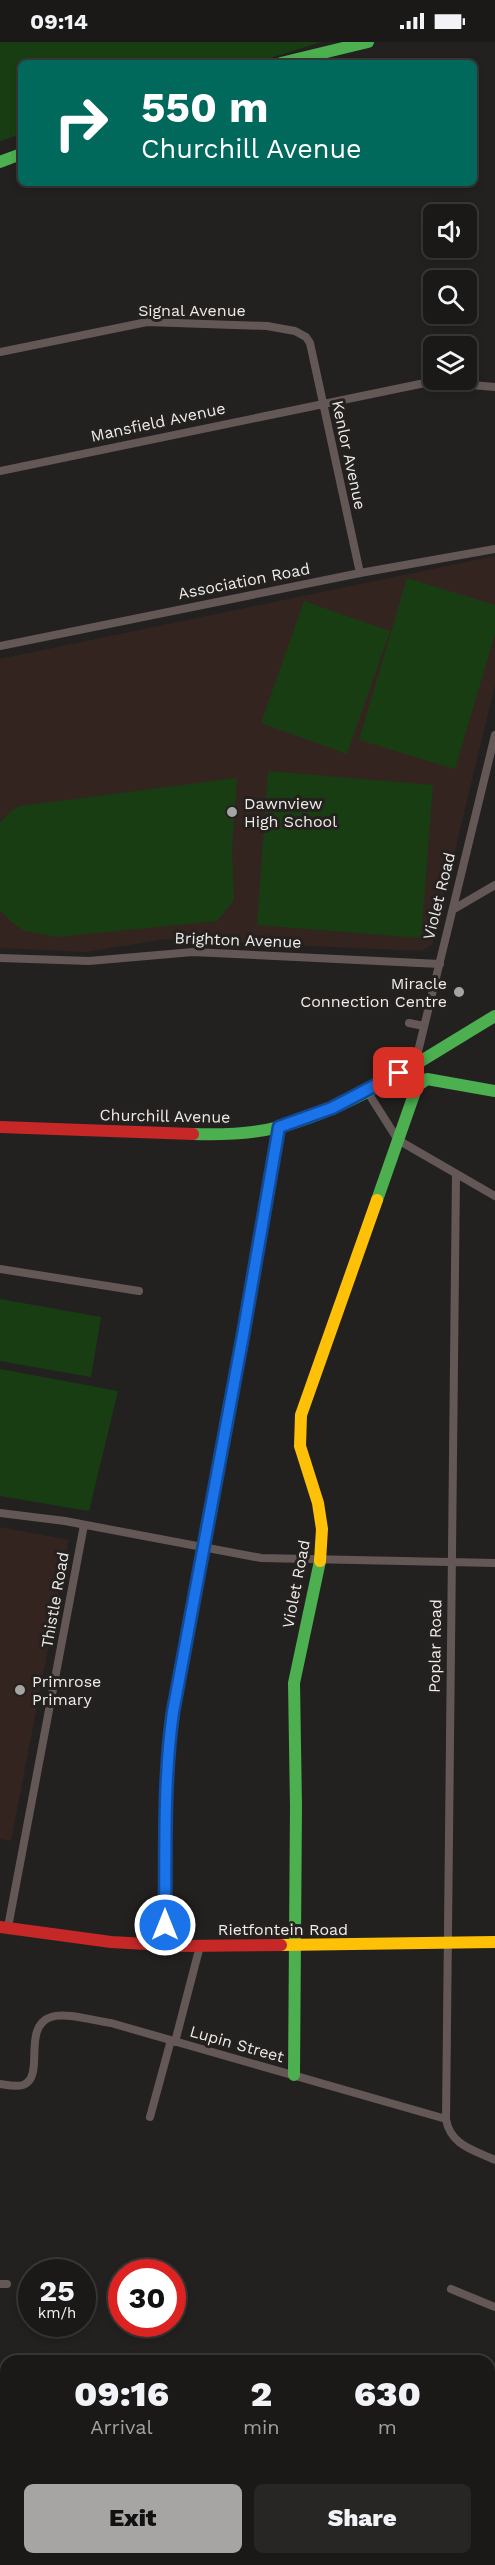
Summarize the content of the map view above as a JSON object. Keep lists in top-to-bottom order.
{
  "streets": {
    "street": [
      "Signal Avenue",
      "Mansfield Avenue",
      "Kenlor Avenue",
      "Association Road",
      "Violet Road",
      "Brighton Avenue",
      "Churchill Avenue",
      "Thistle Road",
      "Poplar Road",
      "Rietfontein Road",
      "Lupin Street"
    ]
  },
  "crossings": [
    ["Signal Avenue", "Kenlor Avenue"],
    ["Mansfield Avenue", "Kenlor Avenue"],
    ["Kenlor Avenue", "Association Road"],
    ["Violet Road", "Brighton Avenue"],
    ["Violet Road", "Churchill Avenue"],
    ["Violet Road", "Rietfontein Road"],
    ["Violet Road", "Lupin Street"],
    ["Thistle Road", "Rietfontein Road"],
    ["Poplar Road", "Rietfontein Road"],
    ["Poplar Road", "Lupin Street"]
  ],
  "places": ["Dawnview High School", "Miracle Connection Centre", "Primrose Primary"],
  "page": {
    "status": "09:14",
    "turn": ["550 m", "Churchill Avenue"],
    "speed": "25 km/h",
    "limit": "30",
    "eta": [
      "09:16",
      "Arrival",
      "2",
      "min",
      "630",
      "m"
    ],
    "buttons": ["Exit", "Share"]
  }
}
